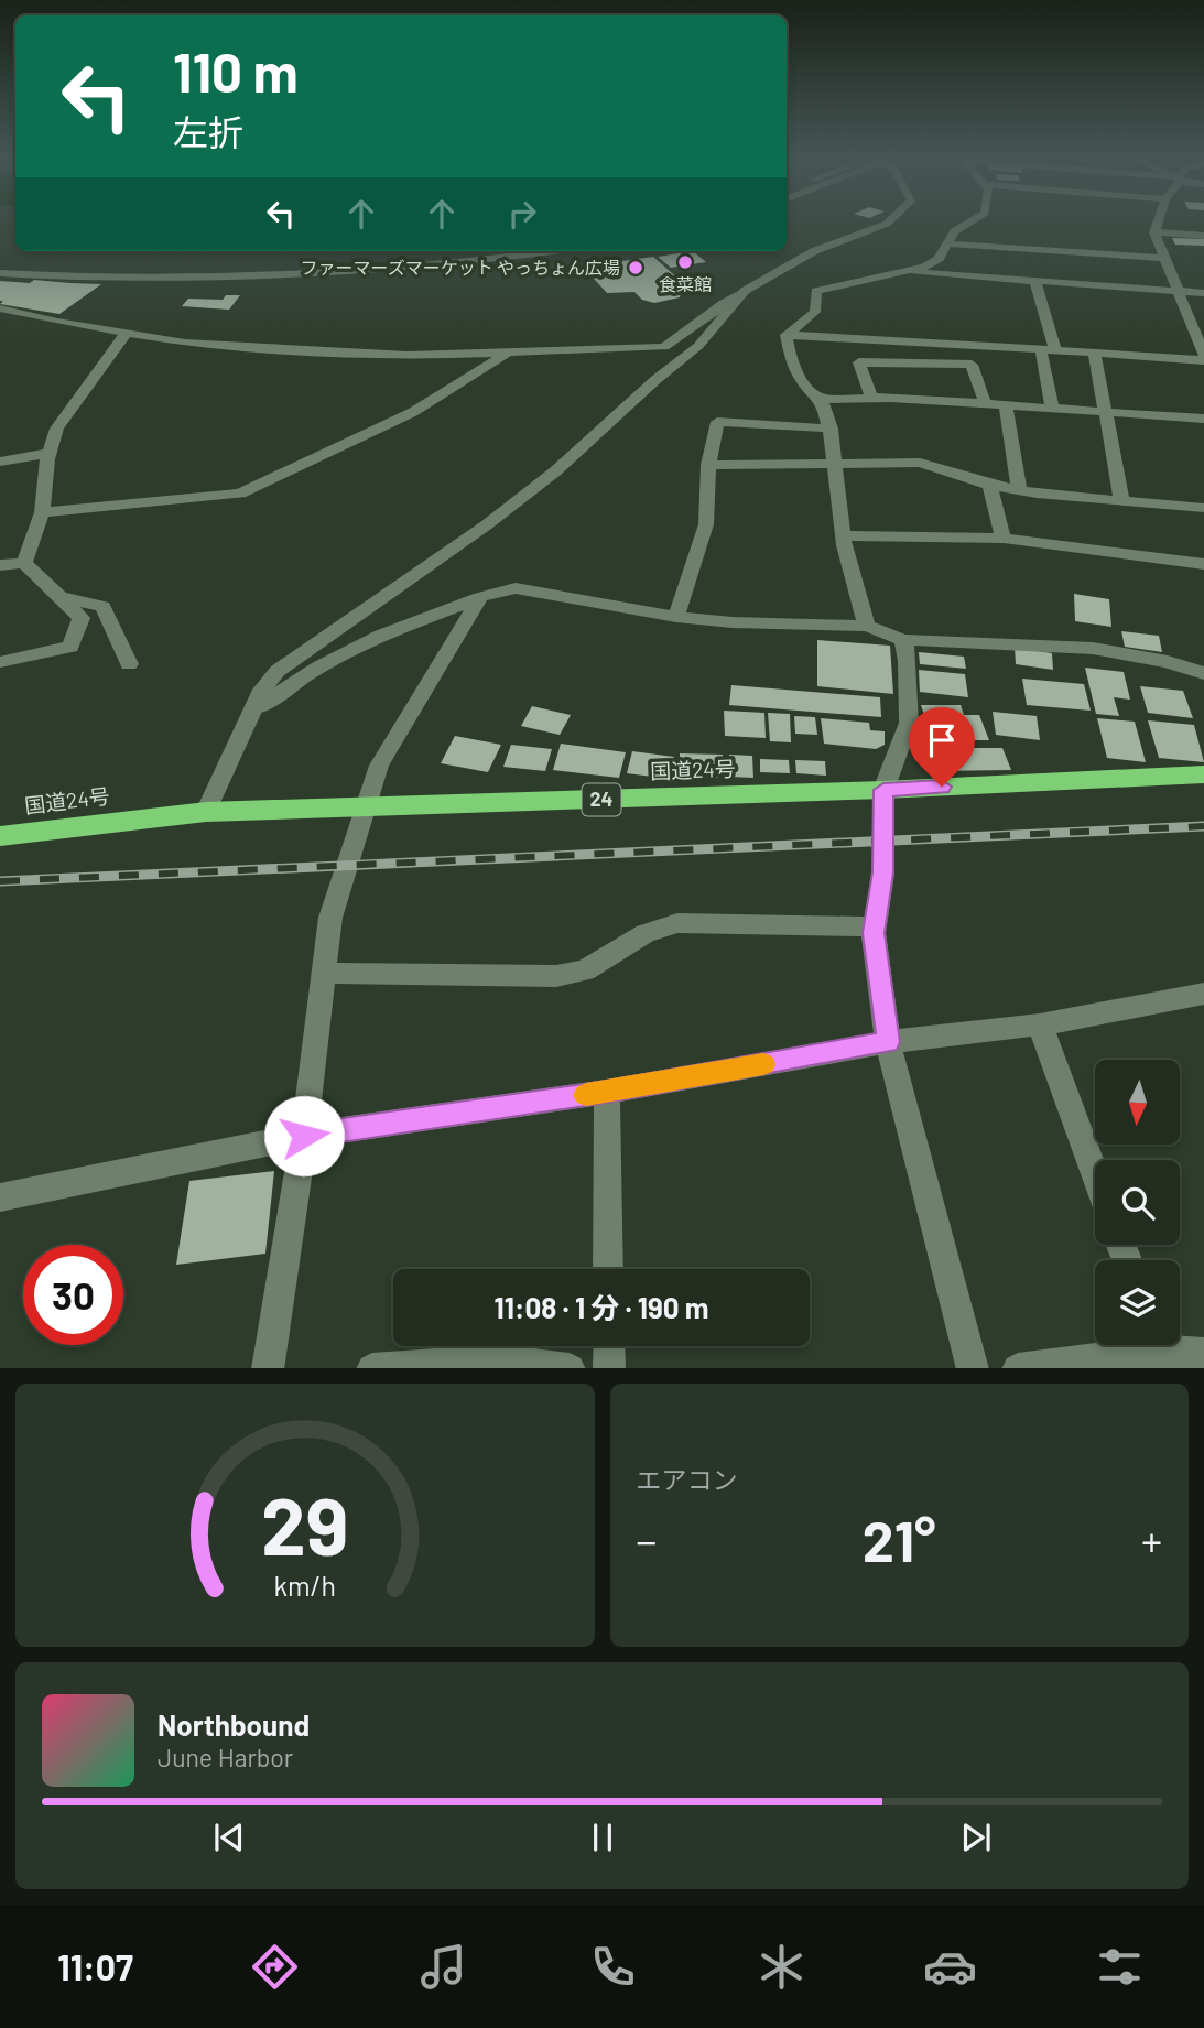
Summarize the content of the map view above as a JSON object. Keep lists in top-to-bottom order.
{
  "streets": {
    "highway": ["国道24号", "24"]
  },
  "places": ["食菜館", "ファーマーズマーケット やっちょん広場"],
  "north": "bottom",
  "page": {
    "turn": ["110 m", "左折"],
    "limit": "30",
    "trip": "11:08 · 1 分 · 190 m",
    "tile": "エアコン",
    "heat": ["−", "21°", "+"],
    "song": ["Northbound", "June Harbor"],
    "tabs": "11:07",
    "gauge": ["29", "km/h"]
  }
}
